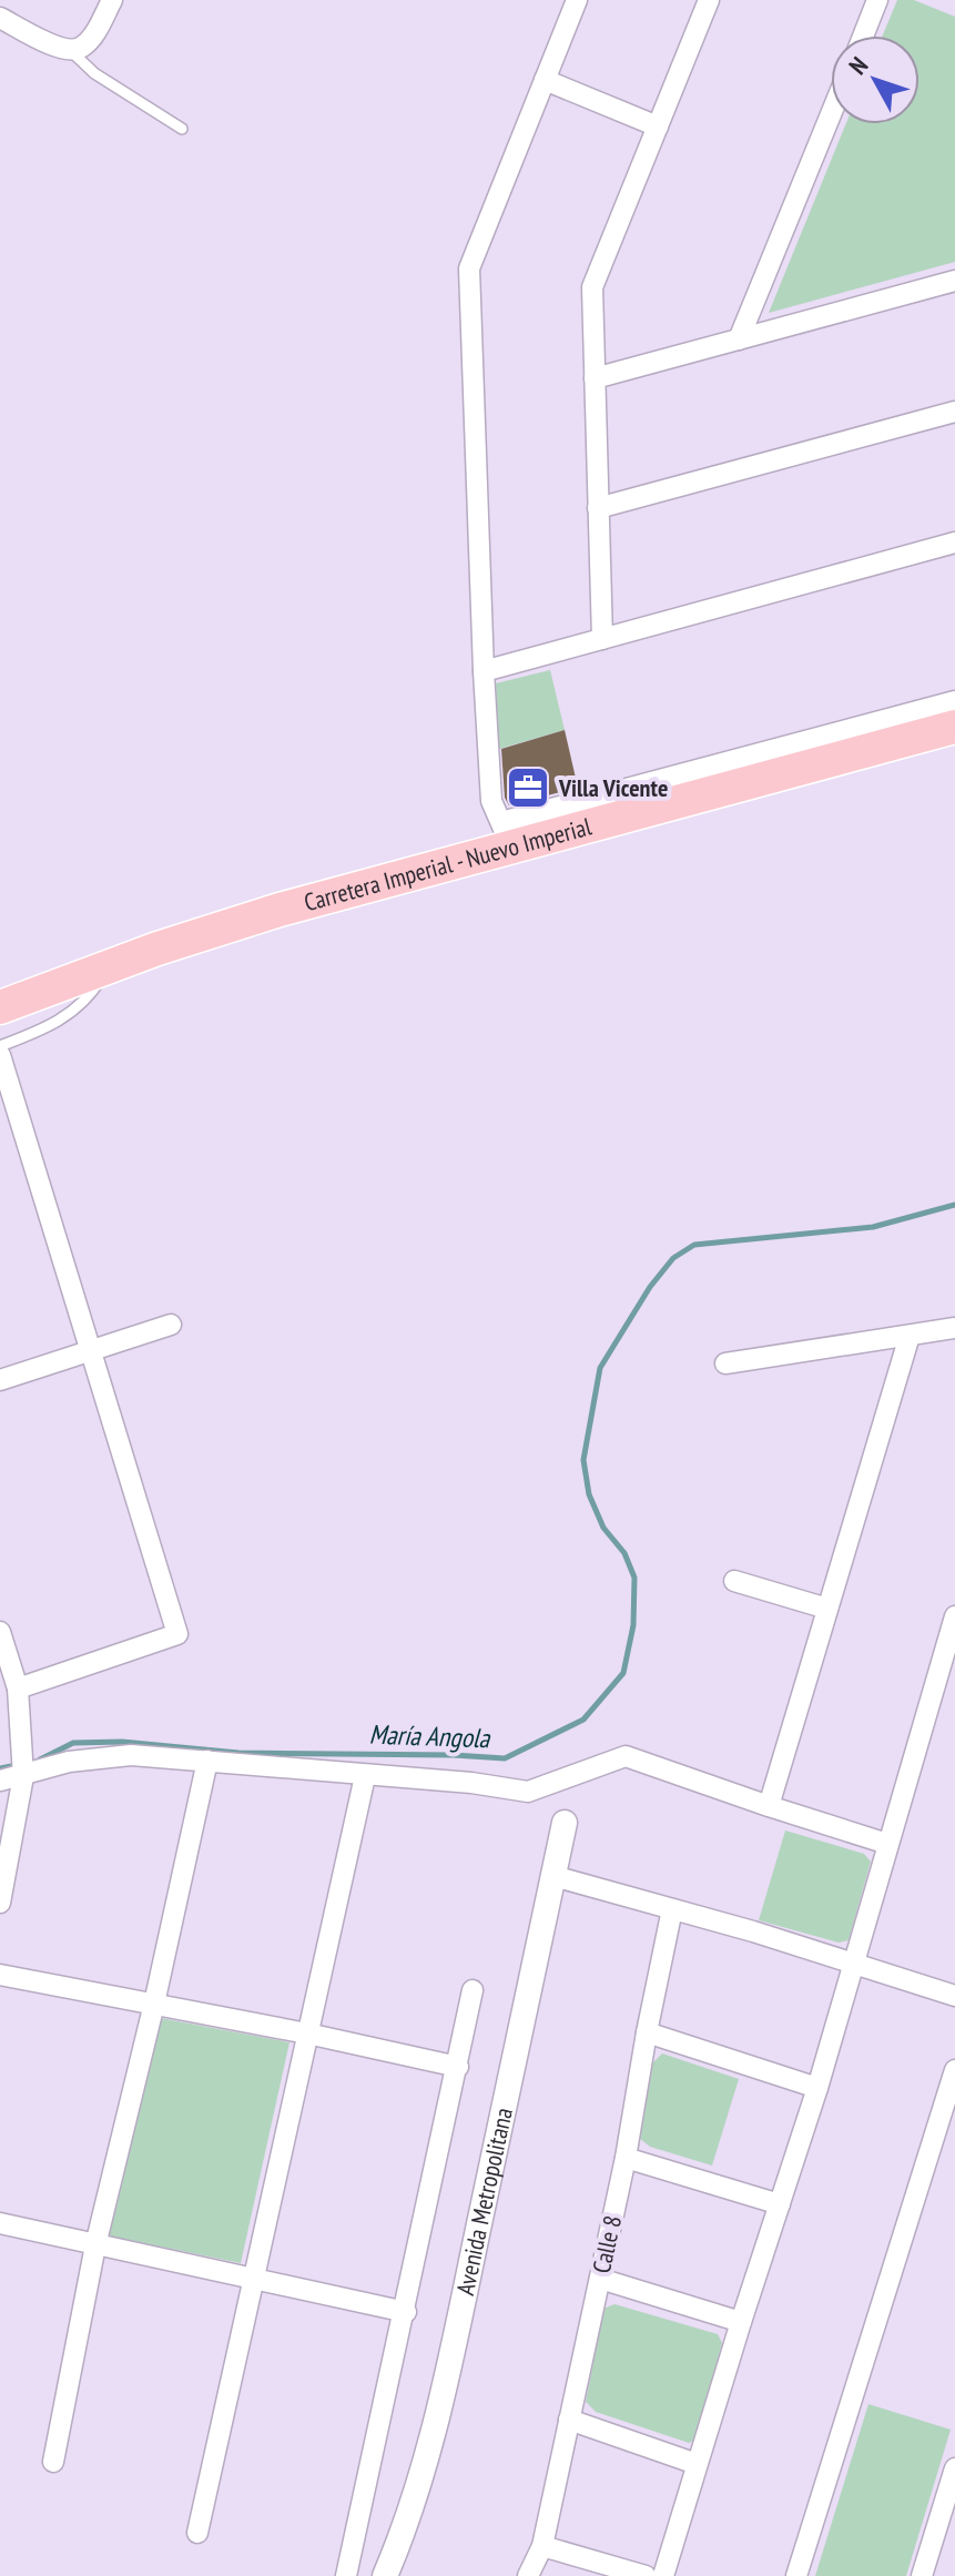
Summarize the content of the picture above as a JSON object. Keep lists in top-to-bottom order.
{
  "streets": {
    "highway": ["Carretera Imperial - Nuevo Imperial"],
    "street": ["Avenida Metropolitana", "Calle 8"]
  },
  "water": ["María Angola"],
  "places": {
    "office": ["Villa Vicente"]
  },
  "north": "top left"
}
